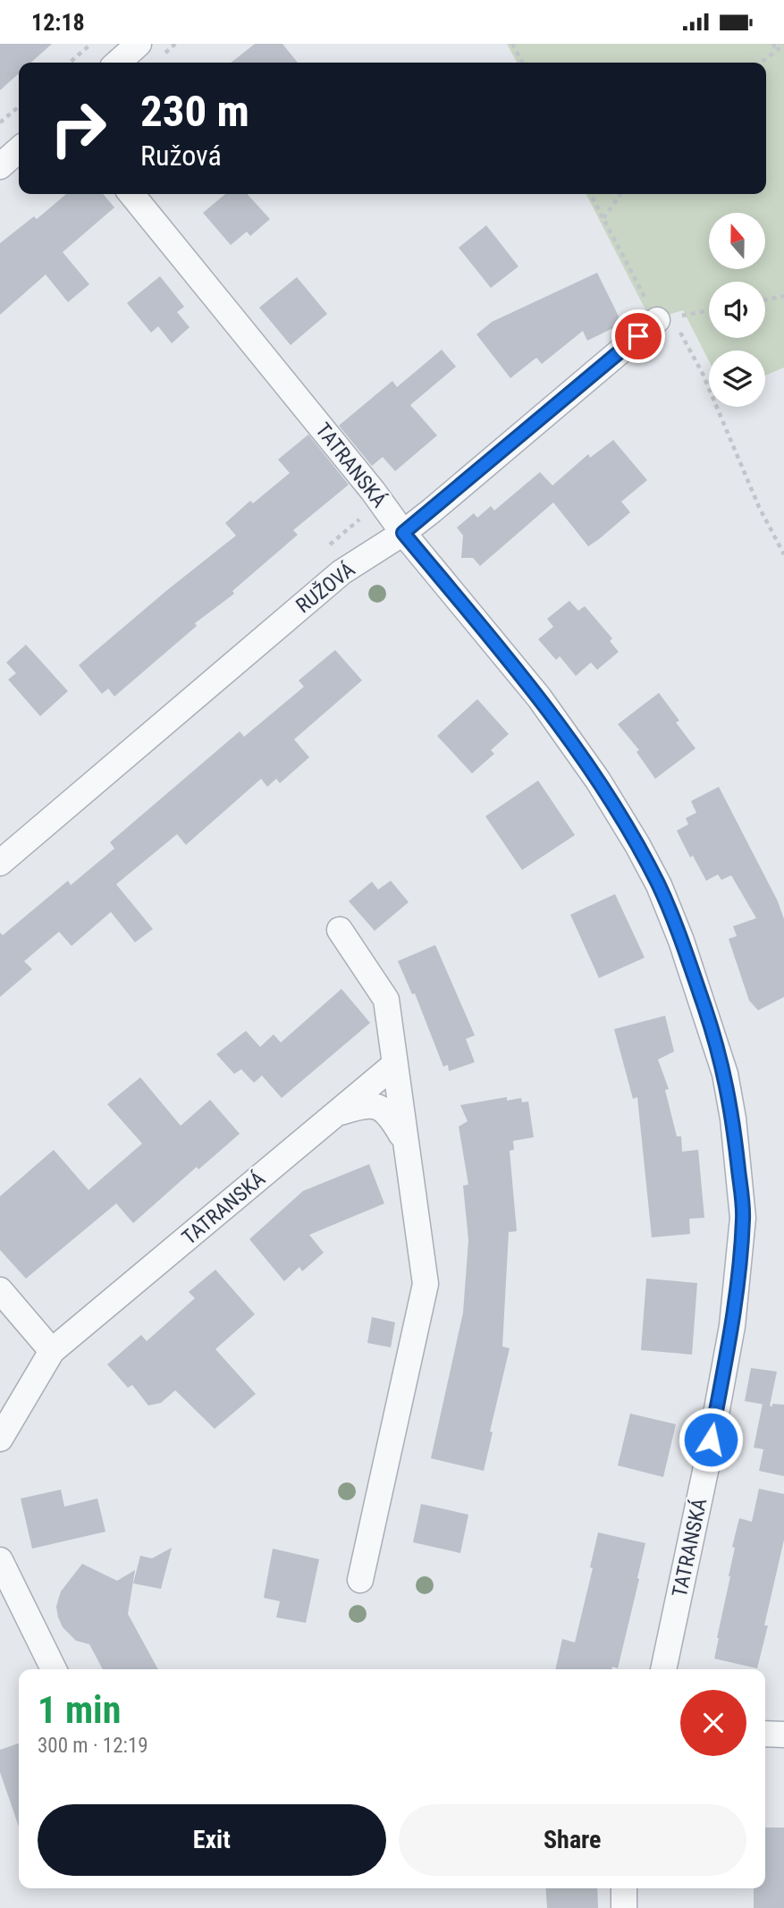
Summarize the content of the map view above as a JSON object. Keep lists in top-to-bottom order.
{
  "streets": {
    "street": ["TATRANSKÁ", "RUŽOVÁ"]
  },
  "crossings": [
    ["TATRANSKÁ", "RUŽOVÁ"]
  ],
  "north": "top",
  "page": {
    "status": "12:18",
    "turn": ["230 m", "Ružová"],
    "heading": ["1 min", "300 m · 12:19"],
    "buttons": ["Exit", "Share"]
  }
}
